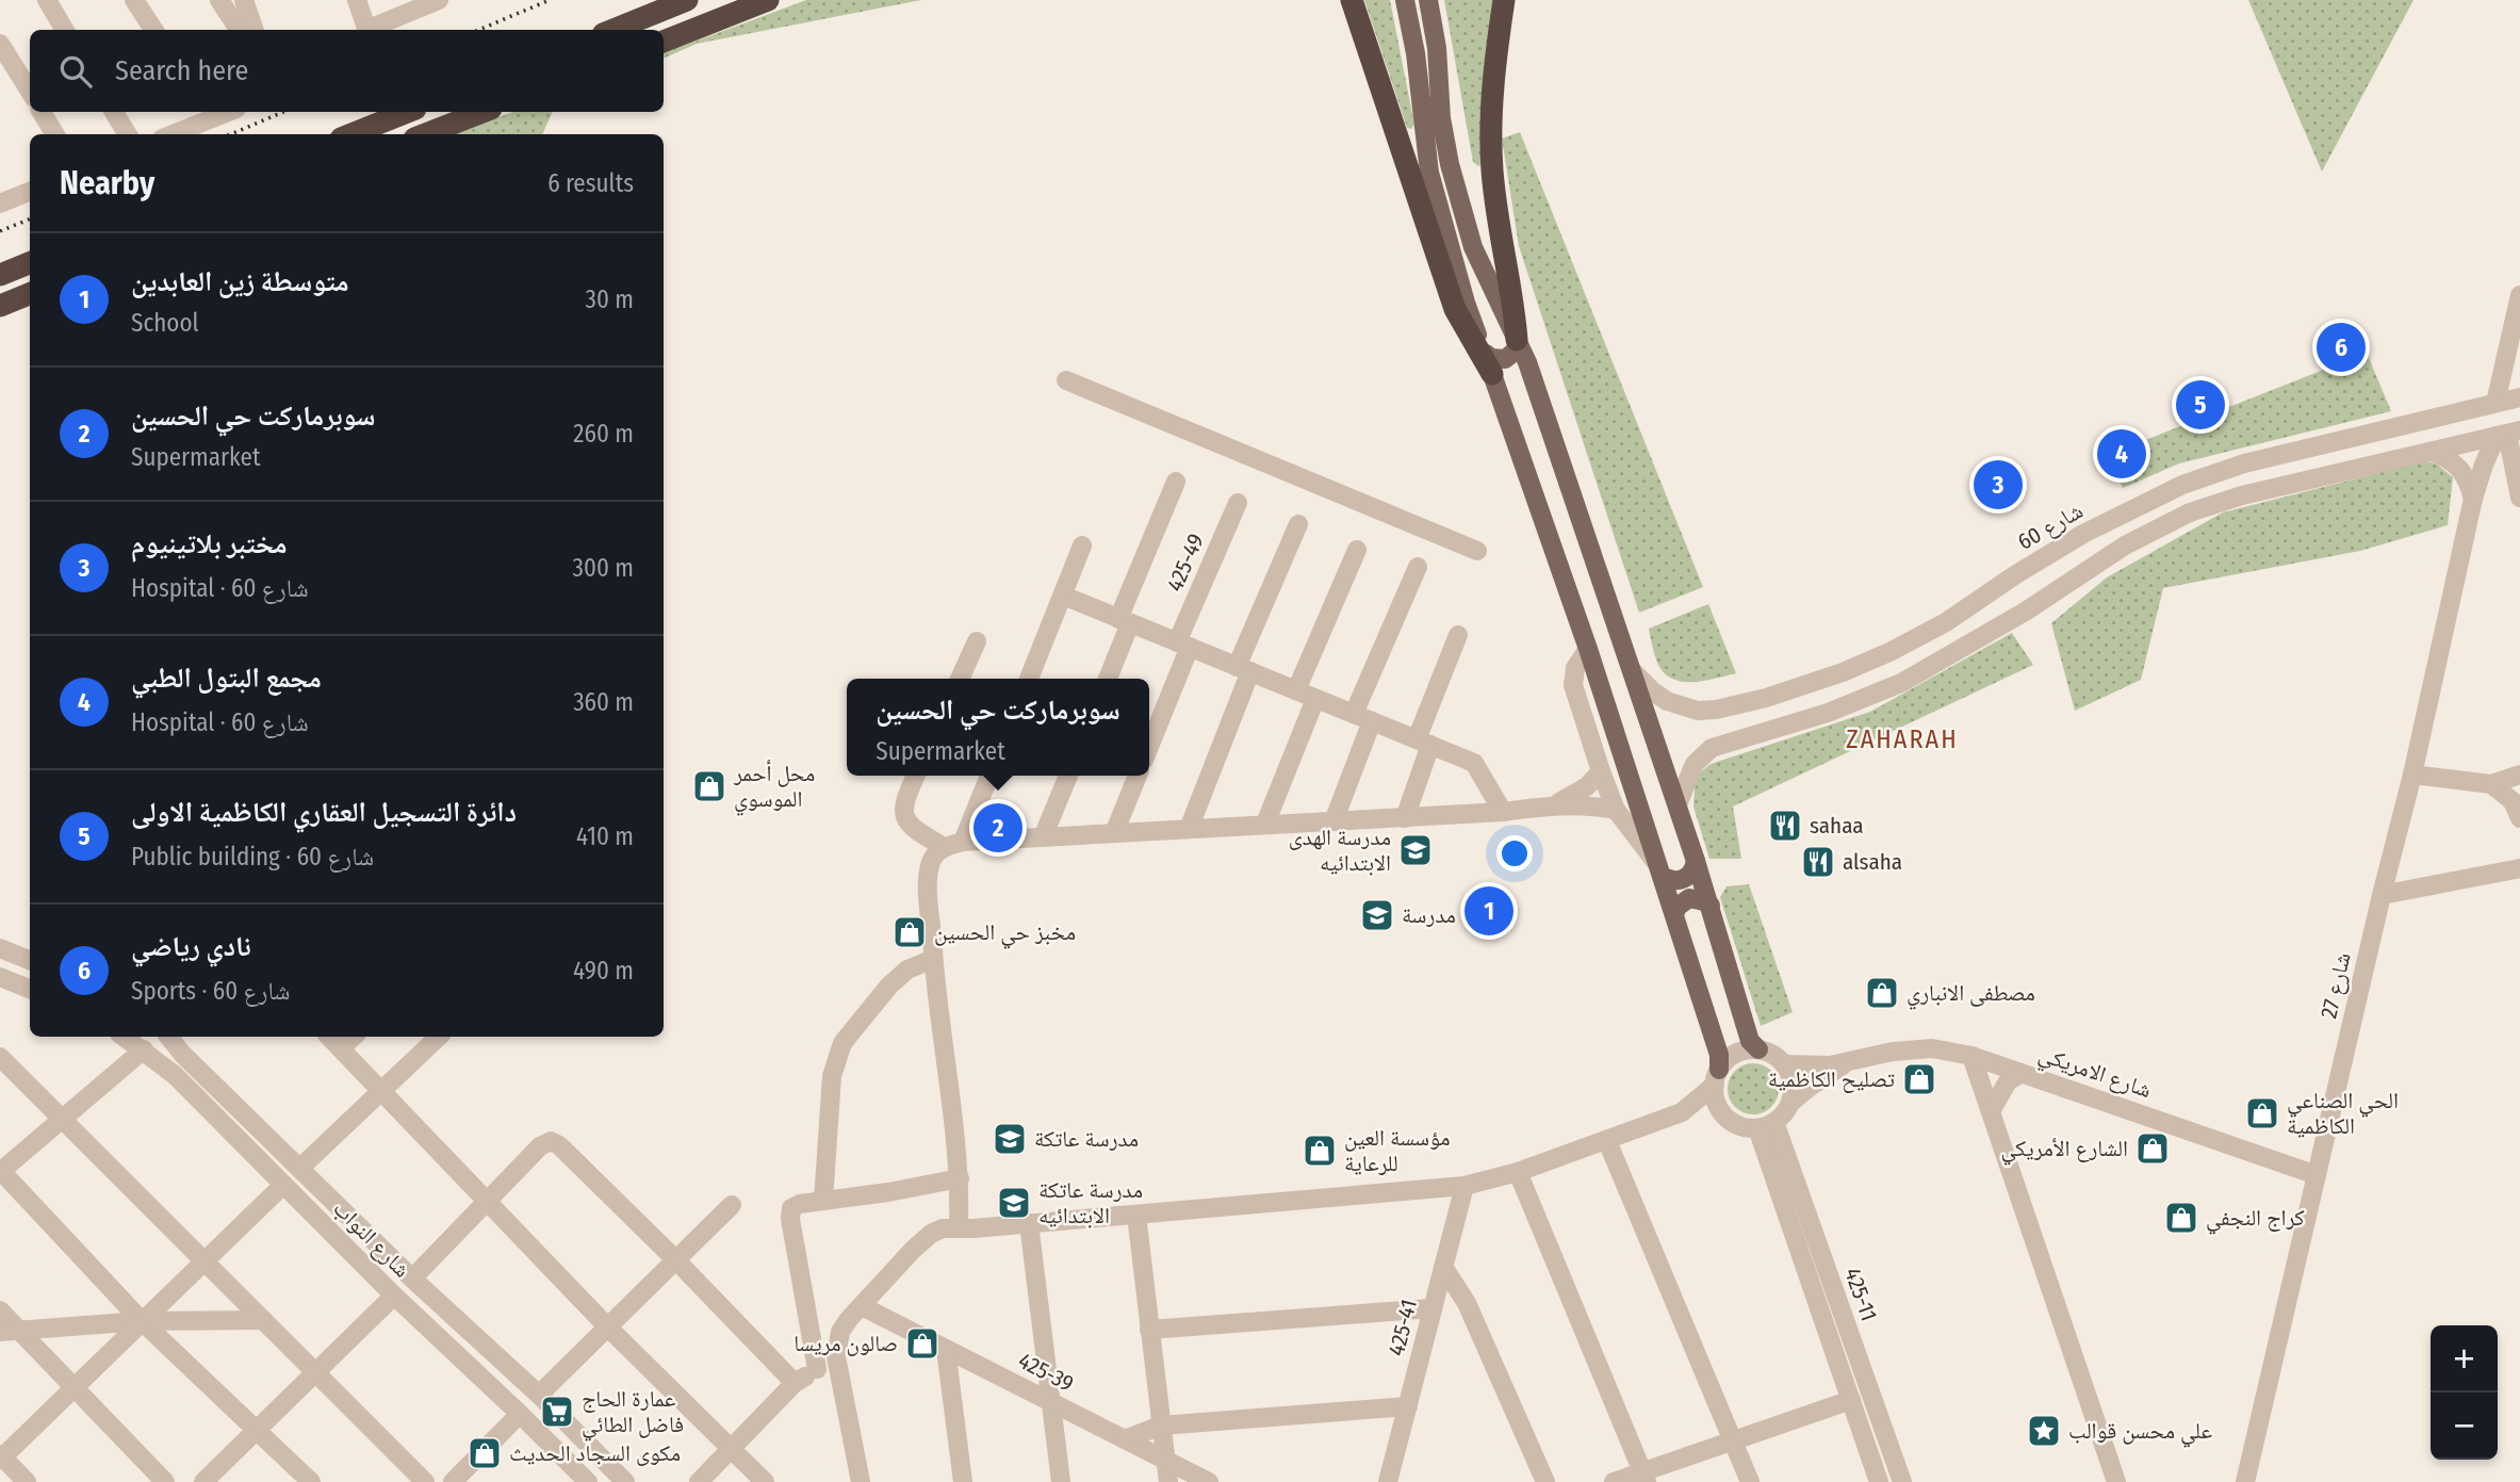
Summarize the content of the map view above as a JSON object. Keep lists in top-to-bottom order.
{
  "streets": {
    "street": [
      "شارع 60",
      "425-49",
      "شارع 27",
      "شارع الامريكي",
      "شارع النواب",
      "425-11",
      "425-41",
      "425-39"
    ]
  },
  "crossings": [
    ["شارع 27", "شارع الامريكي"],
    ["شارع الامريكي", "425-11"]
  ],
  "districts": ["ZAHARAH"],
  "places": {
    "shop": [
      "محل أحمر الموسوي",
      "مخبز حي الحسين",
      "مصطفى الانباري",
      "تصليح الكاظمية",
      "الحي الصناعي الكاظمية",
      "الشارع الأمريكي",
      "مؤسسة العين للرعاية",
      "كراج النجفي",
      "صالون مريسا",
      "مكوى السجاد الحديث"
    ],
    "restaurant": ["sahaa", "alsaha"],
    "school or university": [
      "مدرسة الهدى الابتدائيه",
      "مدرسة",
      "مدرسة عاتكة",
      "مدرسة عاتكة الابتدائيه"
    ],
    "supermarket": ["عمارة الحاج فاضل الطائي"],
    "place": ["علي محسن قوالب"]
  },
  "page": {
    "search": "Search here",
    "heading": ["Nearby", "6 results"],
    "list": [
      {
        "mark": "1",
        "name": "متوسطة زين العابدين",
        "note": "School",
        "value": "30 m"
      },
      {
        "mark": "2",
        "name": "سوبرماركت حي الحسين",
        "note": "Supermarket",
        "value": "260 m"
      },
      {
        "mark": "3",
        "name": "مختبر بلاتينيوم",
        "note": "Hospital · شارع 60",
        "value": "300 m"
      },
      {
        "mark": "4",
        "name": "مجمع البتول الطبي",
        "note": "Hospital · شارع 60",
        "value": "360 m"
      },
      {
        "mark": "5",
        "name": "دائرة التسجيل العقاري الكاظمية الاولى",
        "note": "Public building · شارع 60",
        "value": "410 m"
      },
      {
        "mark": "6",
        "name": "نادي رياضي",
        "note": "Sports · شارع 60",
        "value": "490 m"
      }
    ],
    "pins": [
      "6",
      "5",
      "4",
      "3",
      "2",
      "1"
    ],
    "popup": ["سوبرماركت حي الحسين", "Supermarket"],
    "map_buttons": ["+", "−"]
  }
}
